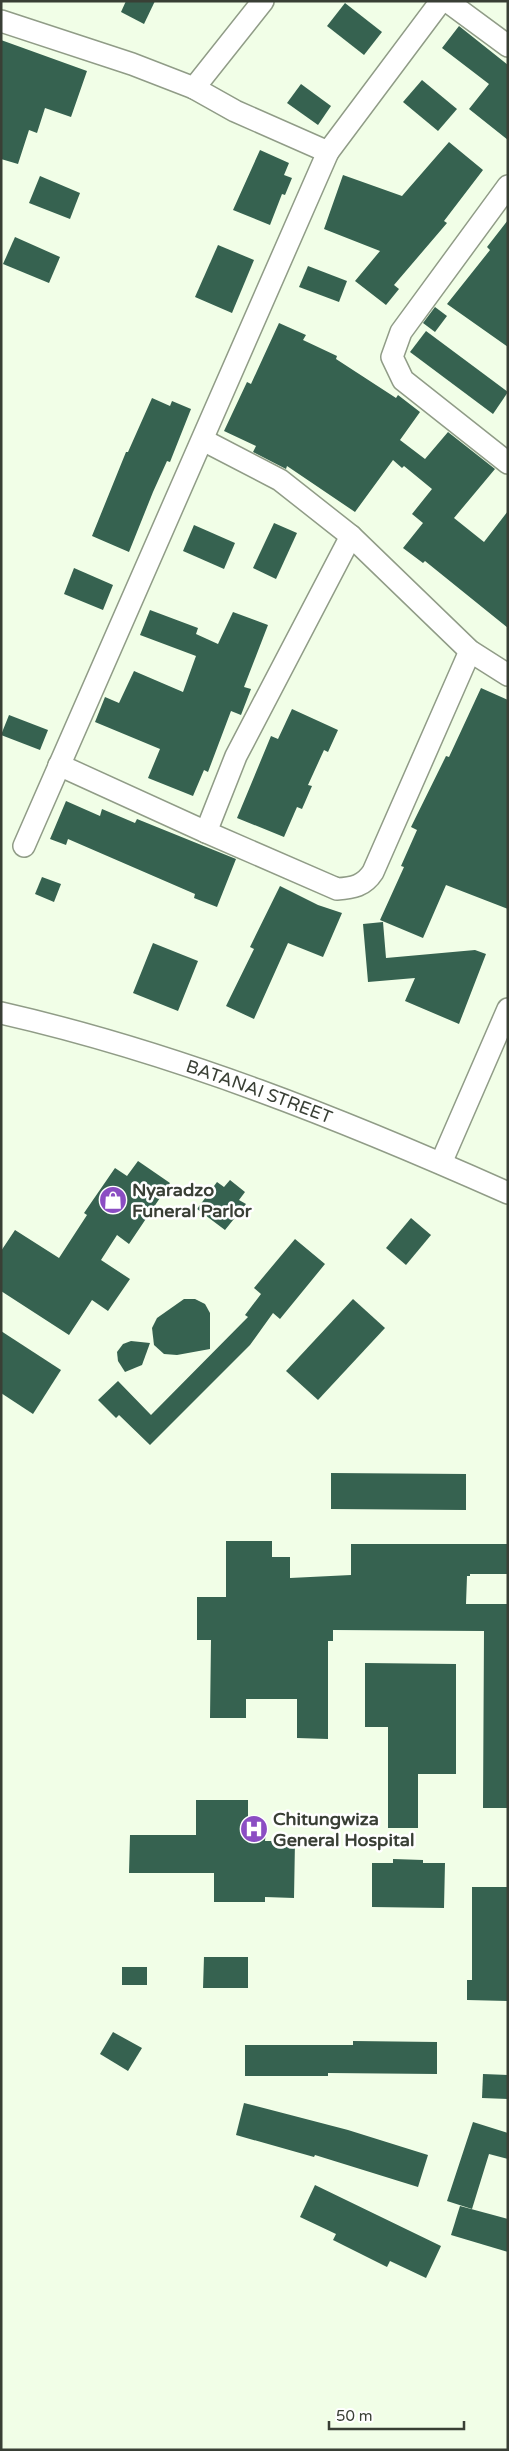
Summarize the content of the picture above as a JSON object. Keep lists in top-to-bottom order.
{
  "streets": {
    "street": ["BATANAI STREET"]
  },
  "places": {
    "shop": ["Nyaradzo Funeral Parlor"],
    "hospital": ["Chitungwiza General Hospital"]
  },
  "scale_bar": "50 m"
}
